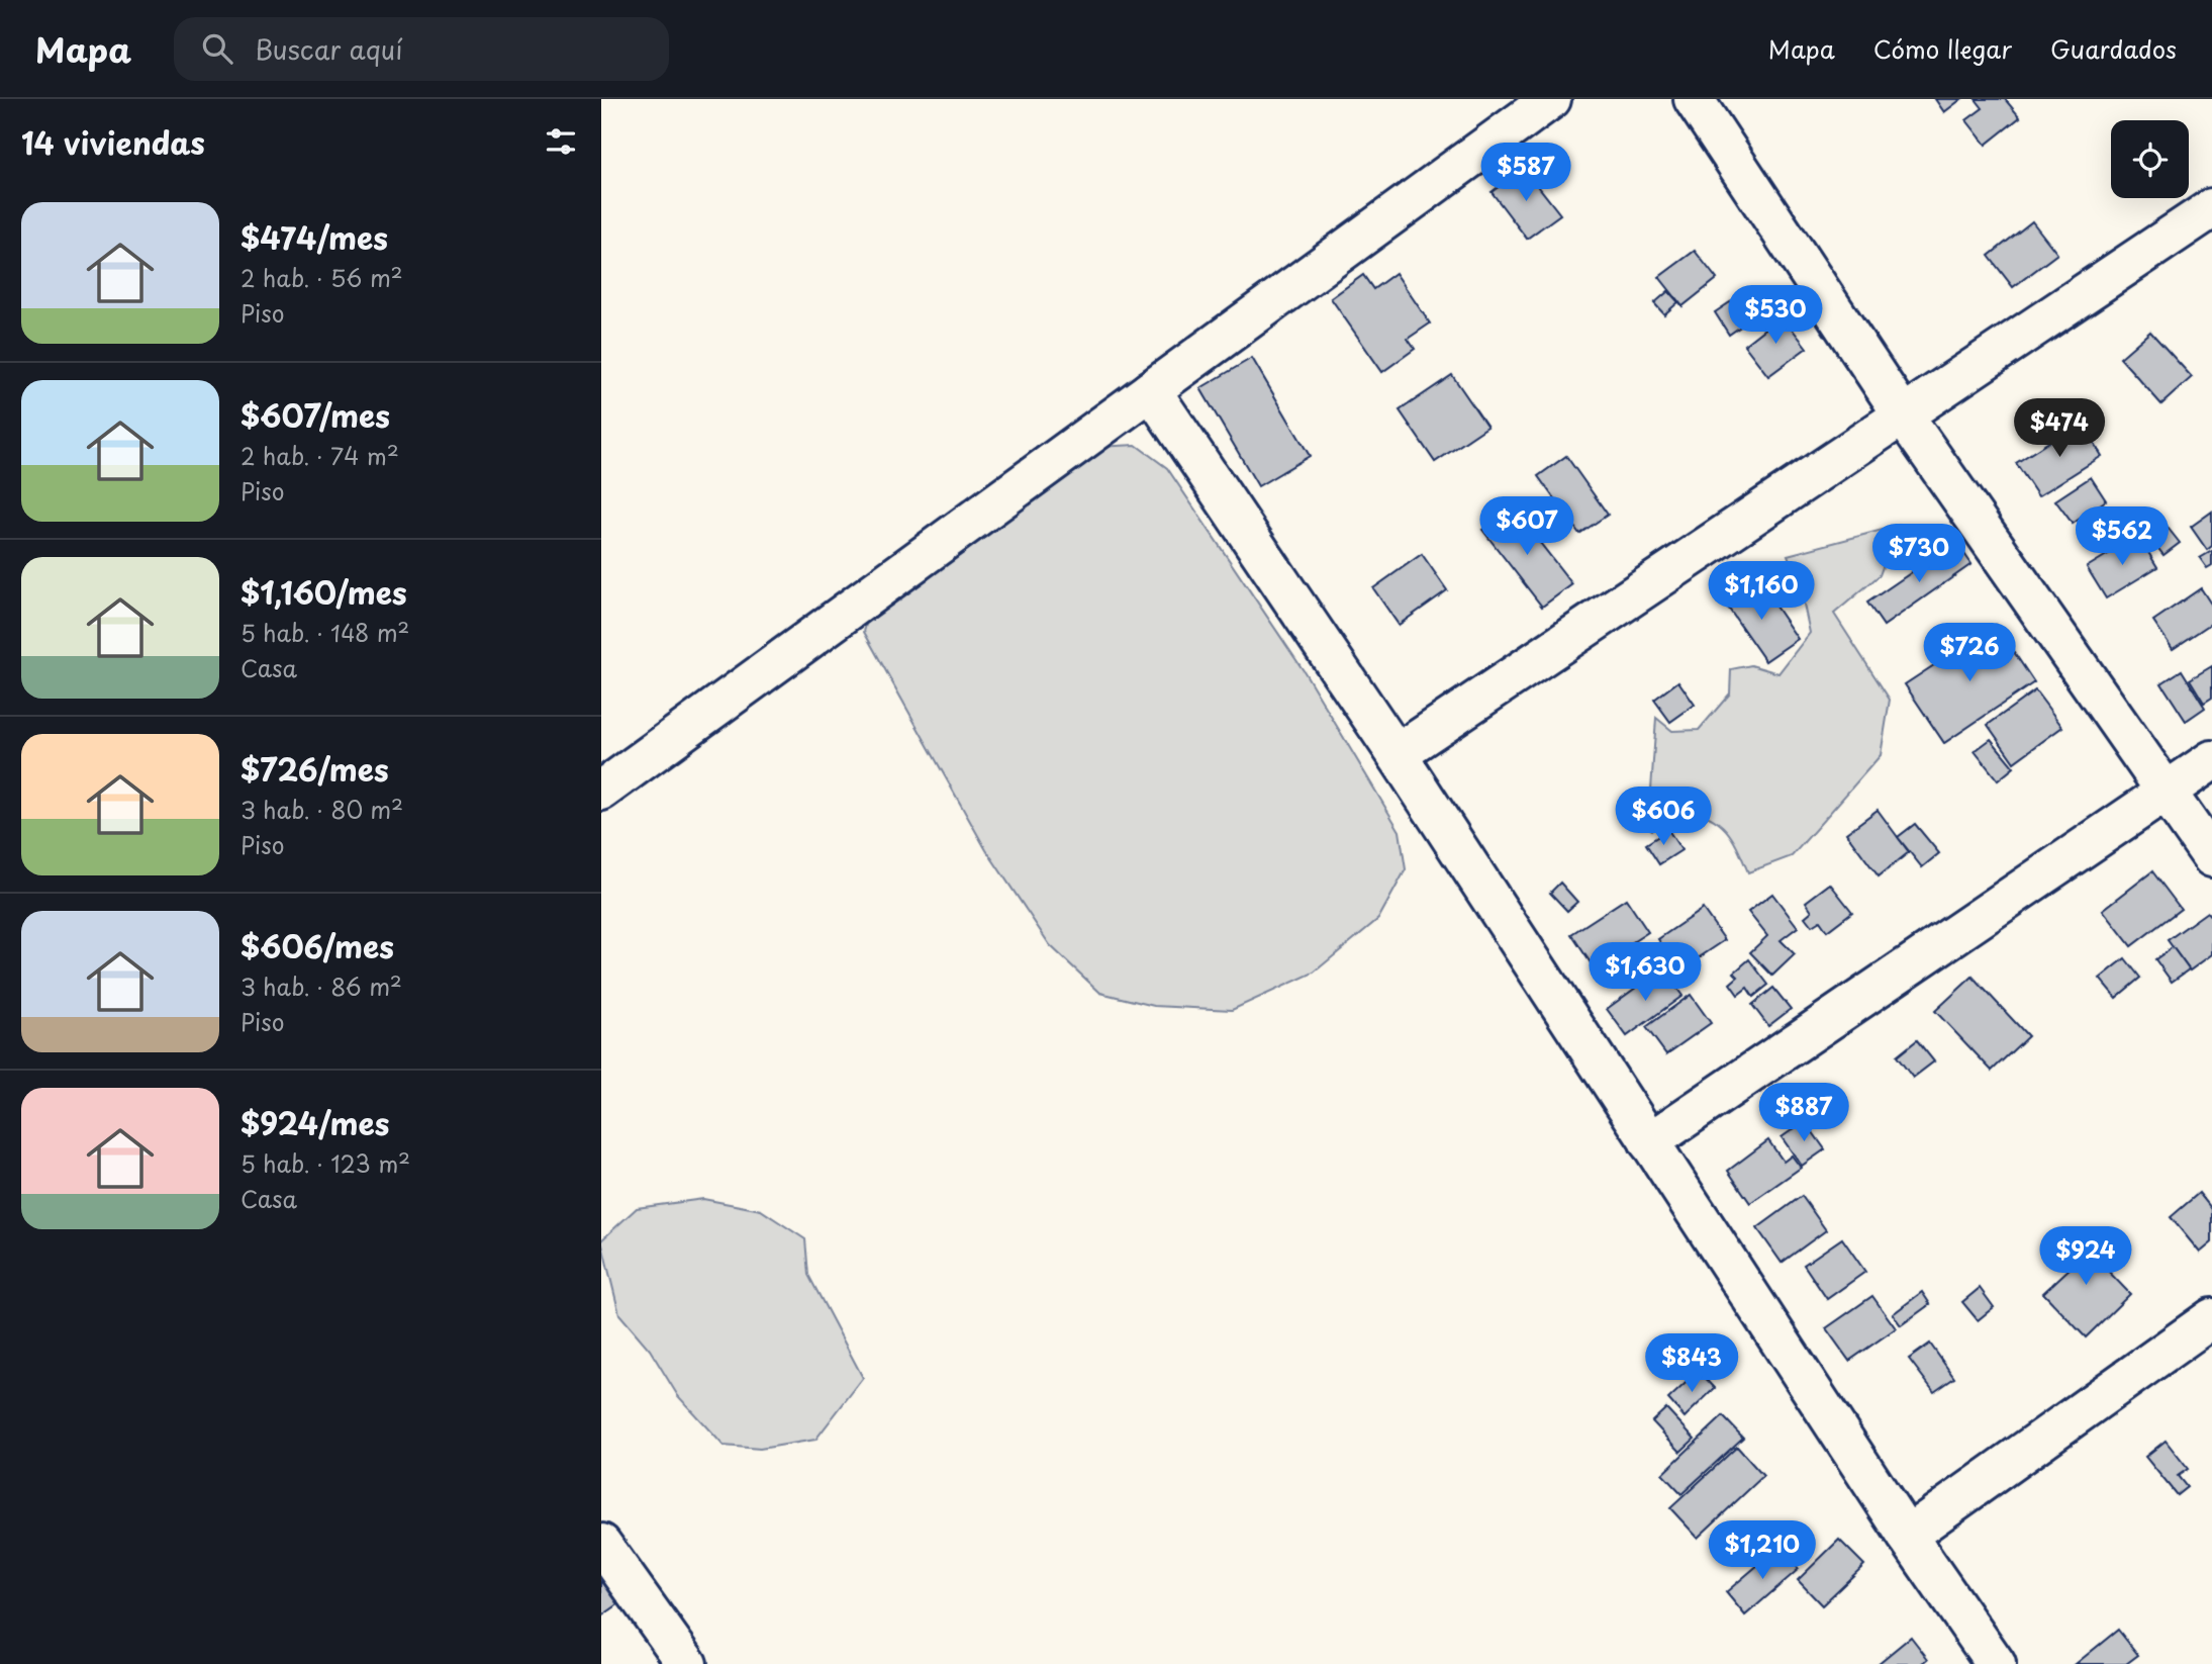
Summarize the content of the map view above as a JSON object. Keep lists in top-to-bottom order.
{
  "page": {
    "header": "Mapa",
    "search": "Buscar aquí",
    "nav": ["Mapa", "Cómo llegar", "Guardados"],
    "heading": "14 viviendas",
    "price": [
      "$587",
      "$530",
      "$474",
      "$607",
      "$562",
      "$730",
      "$1,160",
      "$726",
      "$606",
      "$1,630",
      "$887",
      "$924",
      "$843",
      "$1,210"
    ],
    "list": [
      {
        "name": "$474/mes",
        "note": "2 hab. · 56 m² · Piso"
      },
      {
        "name": "$607/mes",
        "note": "2 hab. · 74 m² · Piso"
      },
      {
        "name": "$1,160/mes",
        "note": "5 hab. · 148 m² · Casa"
      },
      {
        "name": "$726/mes",
        "note": "3 hab. · 80 m² · Piso"
      },
      {
        "name": "$606/mes",
        "note": "3 hab. · 86 m² · Piso"
      },
      {
        "name": "$924/mes",
        "note": "5 hab. · 123 m² · Casa"
      }
    ]
  }
}
